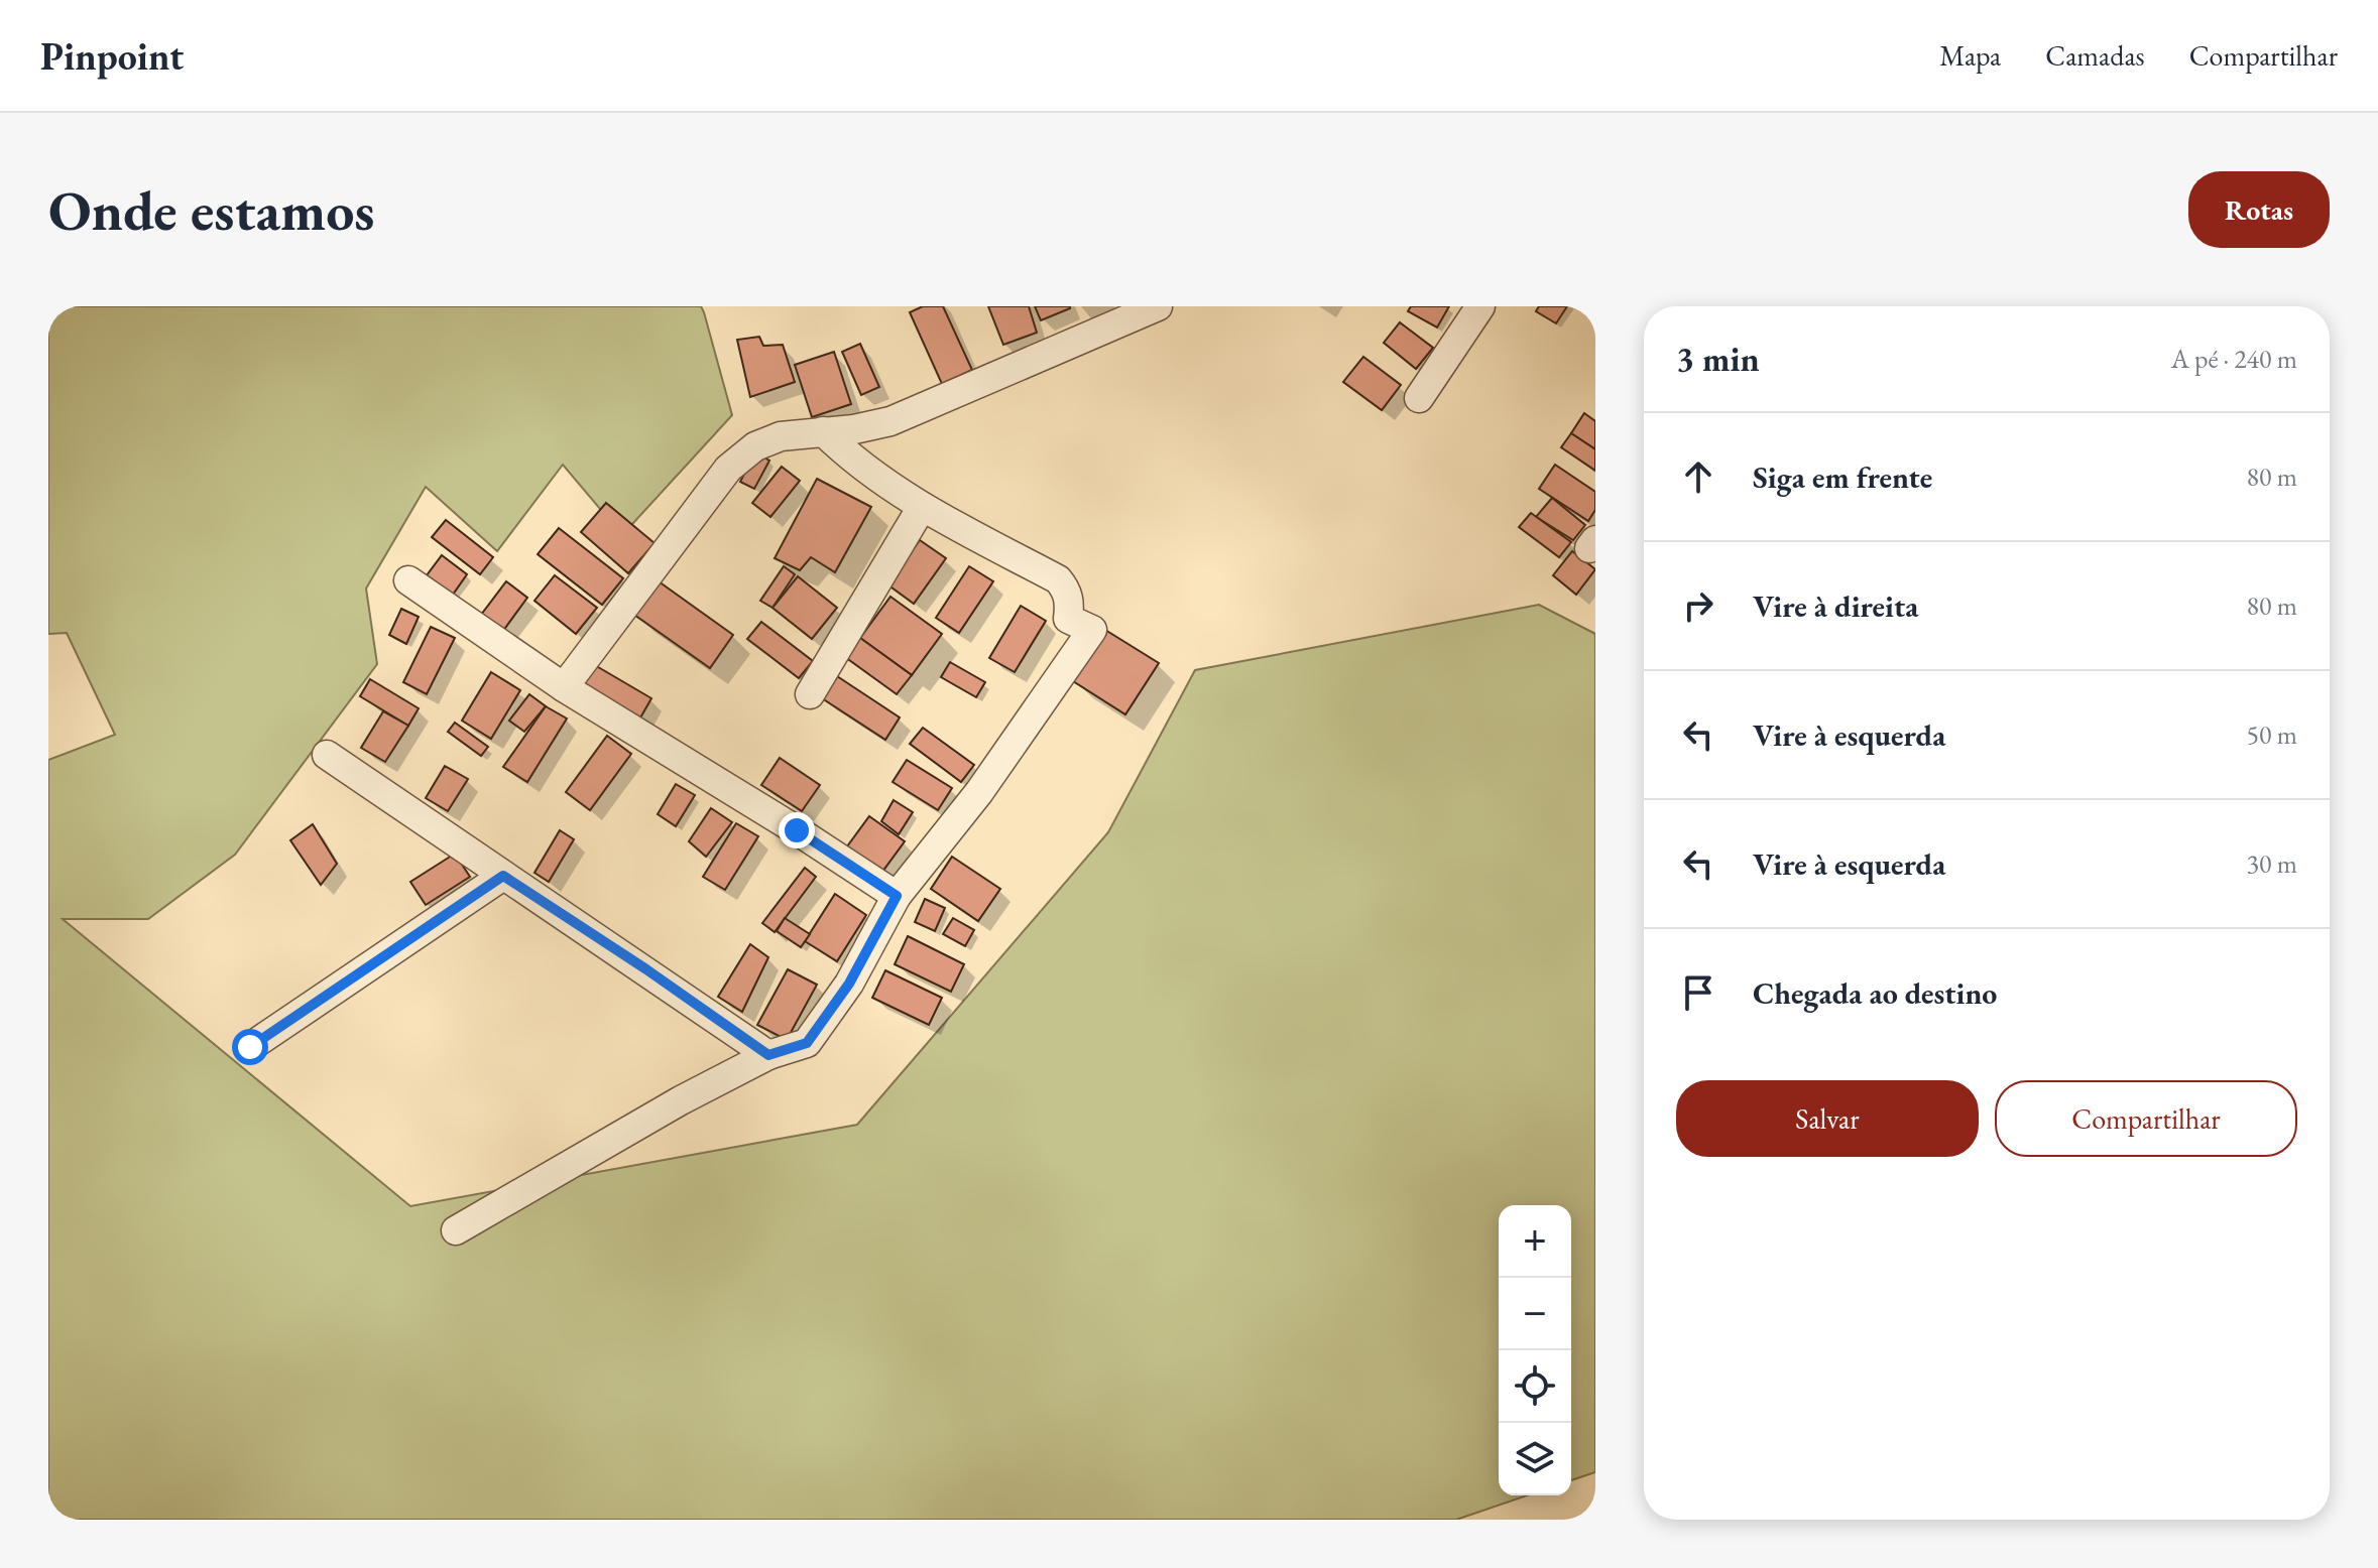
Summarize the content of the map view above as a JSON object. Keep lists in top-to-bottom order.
{
  "page": {
    "header": "Pinpoint",
    "nav": ["Mapa", "Camadas", "Compartilhar"],
    "buttons": [
      "Rotas",
      ["Salvar", "Compartilhar"]
    ],
    "title": "Onde estamos",
    "heading": ["3 min", "A pé · 240 m"],
    "list": [
      ["Siga em frente", "80 m"],
      ["Vire à direita", "80 m"],
      ["Vire à esquerda", "50 m"],
      ["Vire à esquerda", "30 m"],
      "Chegada ao destino"
    ],
    "map_buttons": ["+", "−"]
  }
}
